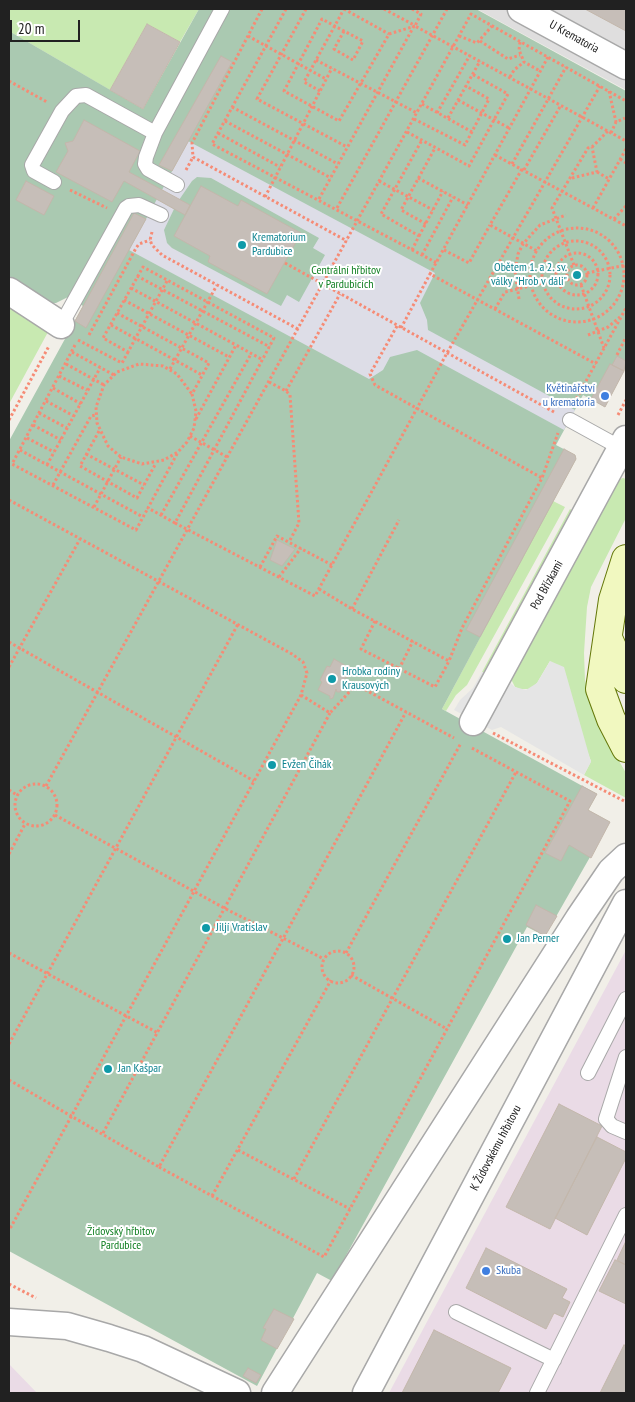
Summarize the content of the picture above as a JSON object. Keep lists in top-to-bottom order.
{
  "streets": {
    "street": ["U Krematoria", "Pod Břízkami", "K Židovskému hřbitovu"]
  },
  "parks": ["Centrální hřbitov v Pardubicích", "Židovský hřbitov Pardubice"],
  "places": [
    "Krematorium Pardubice",
    "Obětem 1. a 2. sv. války \"Hrob v dáli\"",
    "Květinářství u krematoria",
    "Hrobka rodiny Krausových",
    "Evžen Čihák",
    "Jiljí Vratislav",
    "Jan Perner",
    "Jan Kašpar",
    "Skuba"
  ],
  "scale_bar": "20 m"
}
